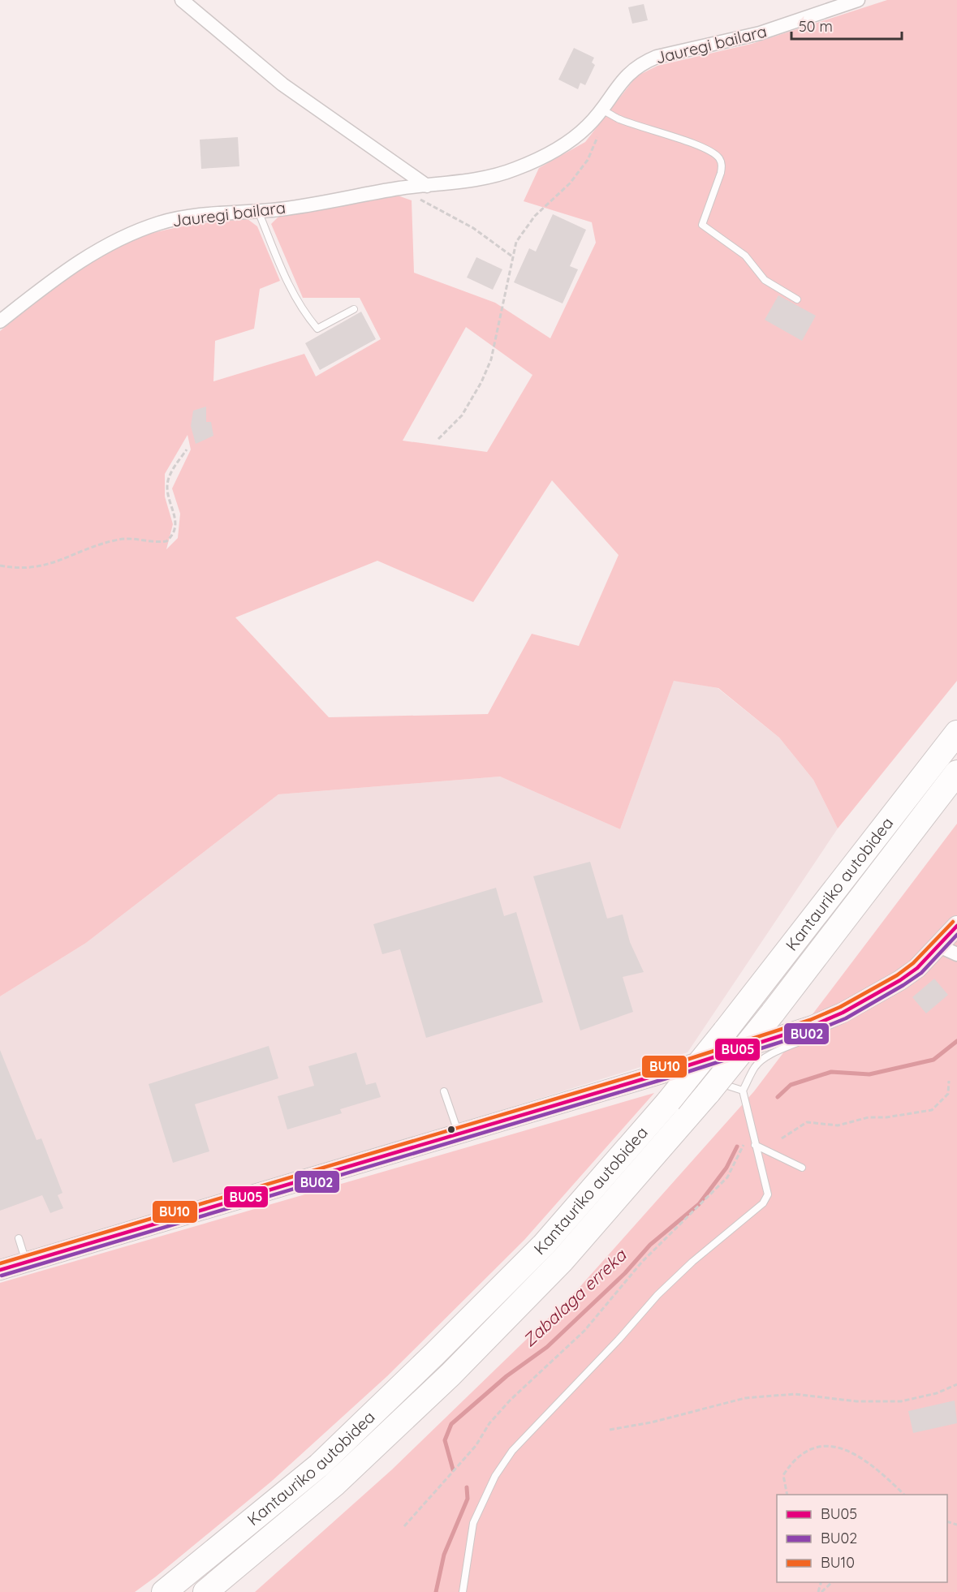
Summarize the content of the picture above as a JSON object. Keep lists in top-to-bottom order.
{
  "streets": {
    "highway": ["Kantauriko autobidea"],
    "street": ["Jauregi bailara"]
  },
  "water": ["Zabalaga erreka"],
  "lines": ["transit line BU10", "transit line BU05", "transit line BU02"],
  "legend": ["BU05", "BU02", "BU10"],
  "scale_bar": "50 m"
}
